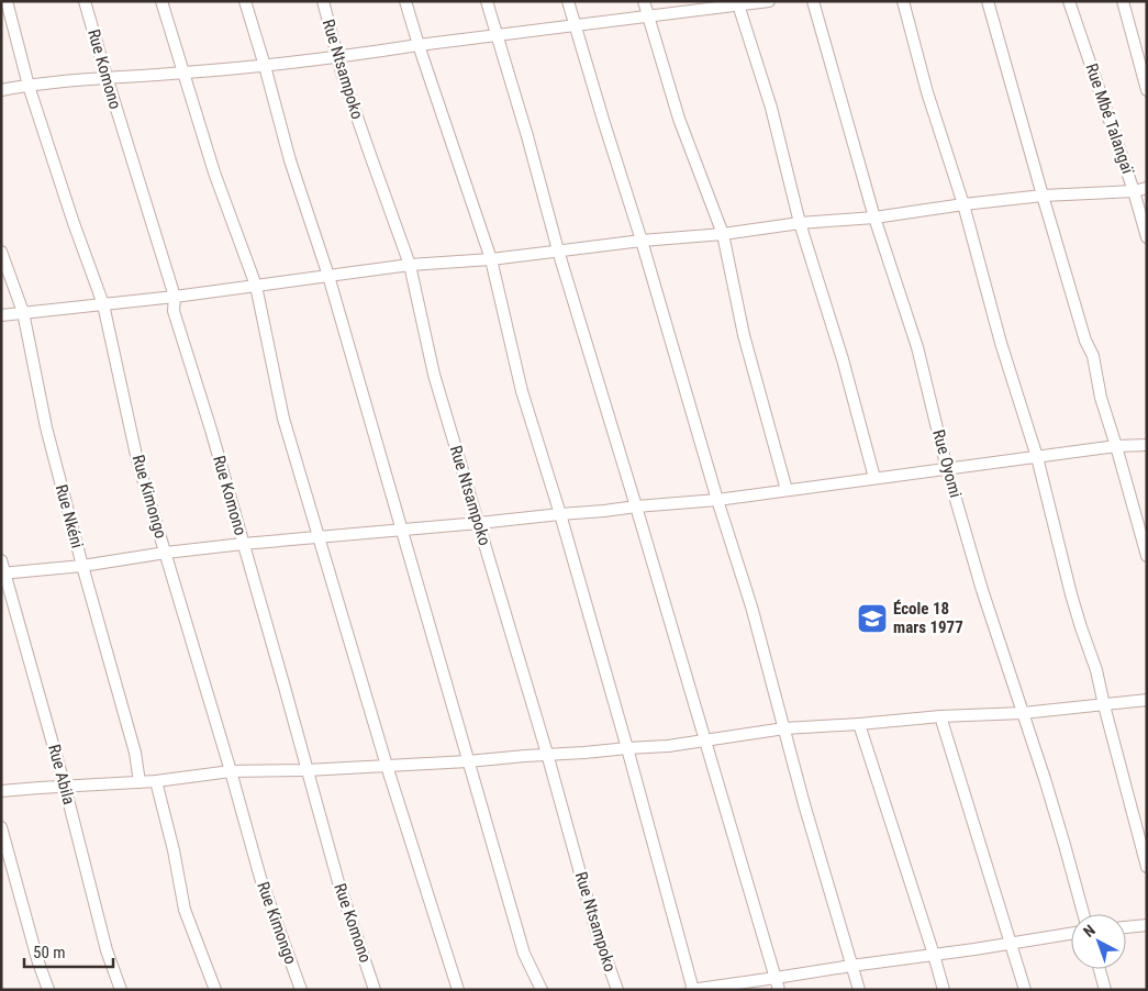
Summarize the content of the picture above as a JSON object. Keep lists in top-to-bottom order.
{
  "streets": {
    "street": [
      "Rue Komono",
      "Rue Ntsampoko",
      "Rue Mbé Talangaï",
      "Rue Oyomi",
      "Rue Kimongo",
      "Rue Nkéni",
      "Rue Abila"
    ]
  },
  "places": {
    "school or university": ["École 18 mars 1977"]
  },
  "scale_bar": "50 m",
  "north": "top left"
}
